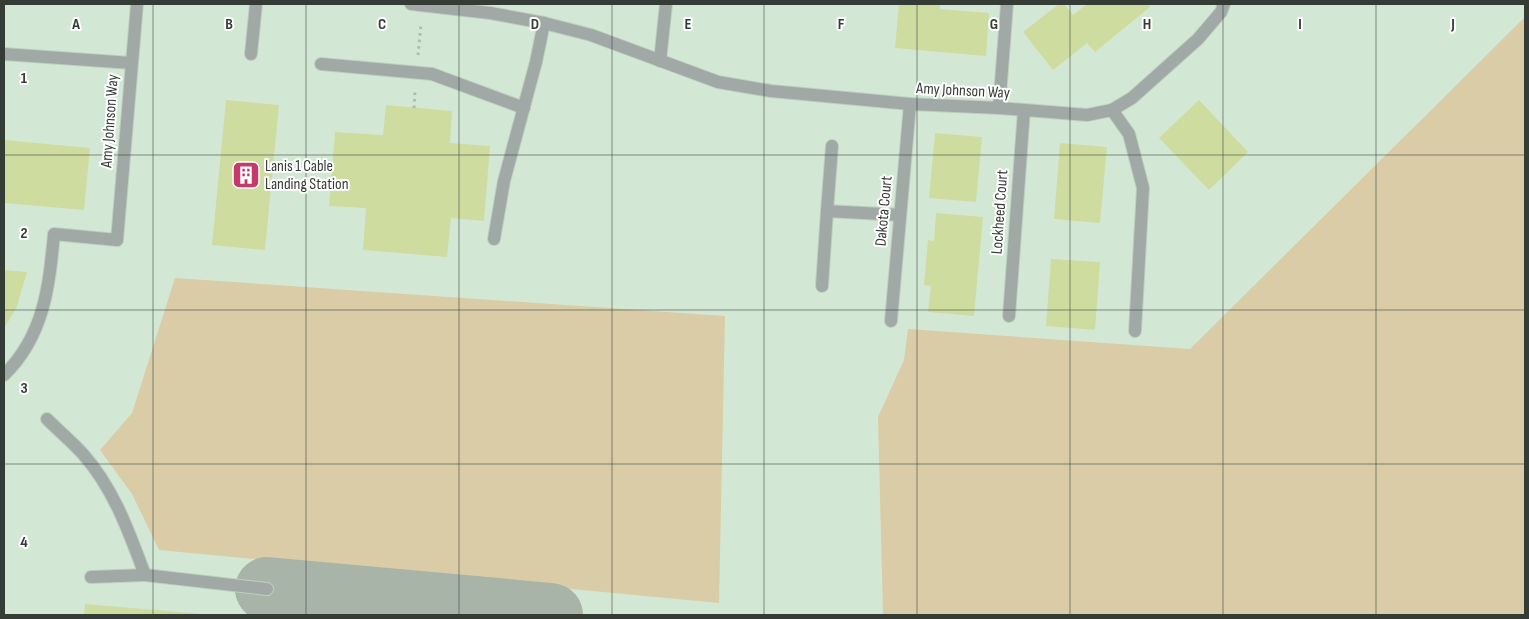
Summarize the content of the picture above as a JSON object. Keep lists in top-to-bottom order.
{
  "streets": {
    "street": ["Amy Johnson Way", "Dakota Court", "Lockheed Court"]
  },
  "crossings": [
    ["Amy Johnson Way", "Dakota Court"],
    ["Amy Johnson Way", "Lockheed Court"]
  ],
  "places": {
    "building": ["Lanis 1 Cable Landing Station"]
  },
  "grid": {
    "columns": [
      "A",
      "B",
      "C",
      "D",
      "E",
      "F",
      "G",
      "H",
      "I",
      "J"
    ],
    "rows": [
      "1",
      "2",
      "3",
      "4"
    ]
  }
}
